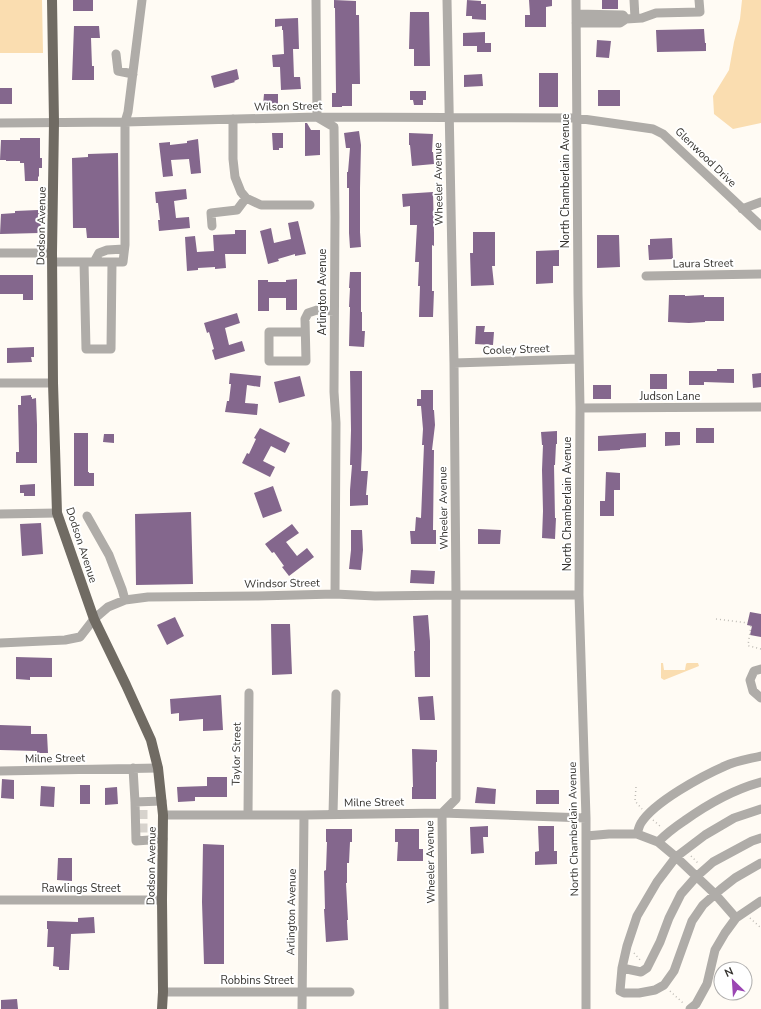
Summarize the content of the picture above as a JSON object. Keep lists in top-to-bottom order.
{
  "streets": {
    "main road": ["Dodson Avenue"],
    "street": [
      "Wilson Street",
      "Glenwood Drive",
      "North Chamberlain Avenue",
      "Wheeler Avenue",
      "Laura Street",
      "Arlington Avenue",
      "Cooley Street",
      "Judson Lane",
      "Windsor Street",
      "Taylor Street",
      "Milne Street",
      "Rawlings Street",
      "Robbins Street"
    ]
  },
  "crossings": [
    ["Wilson Street", "Glenwood Drive"],
    ["Wilson Street", "North Chamberlain Avenue"],
    ["Wilson Street", "Wheeler Avenue"],
    ["Wilson Street", "Dodson Avenue"],
    ["Wilson Street", "Arlington Avenue"],
    ["Glenwood Drive", "North Chamberlain Avenue"],
    ["North Chamberlain Avenue", "Cooley Street"],
    ["North Chamberlain Avenue", "Judson Lane"],
    ["North Chamberlain Avenue", "Windsor Street"],
    ["North Chamberlain Avenue", "Milne Street"],
    ["Wheeler Avenue", "Cooley Street"],
    ["Wheeler Avenue", "Windsor Street"],
    ["Wheeler Avenue", "Milne Street"],
    ["Dodson Avenue", "Windsor Street"],
    ["Dodson Avenue", "Milne Street"],
    ["Dodson Avenue", "Rawlings Street"],
    ["Dodson Avenue", "Robbins Street"],
    ["Arlington Avenue", "Windsor Street"],
    ["Arlington Avenue", "Milne Street"],
    ["Arlington Avenue", "Robbins Street"],
    ["Taylor Street", "Milne Street"]
  ],
  "north": "top left"
}
